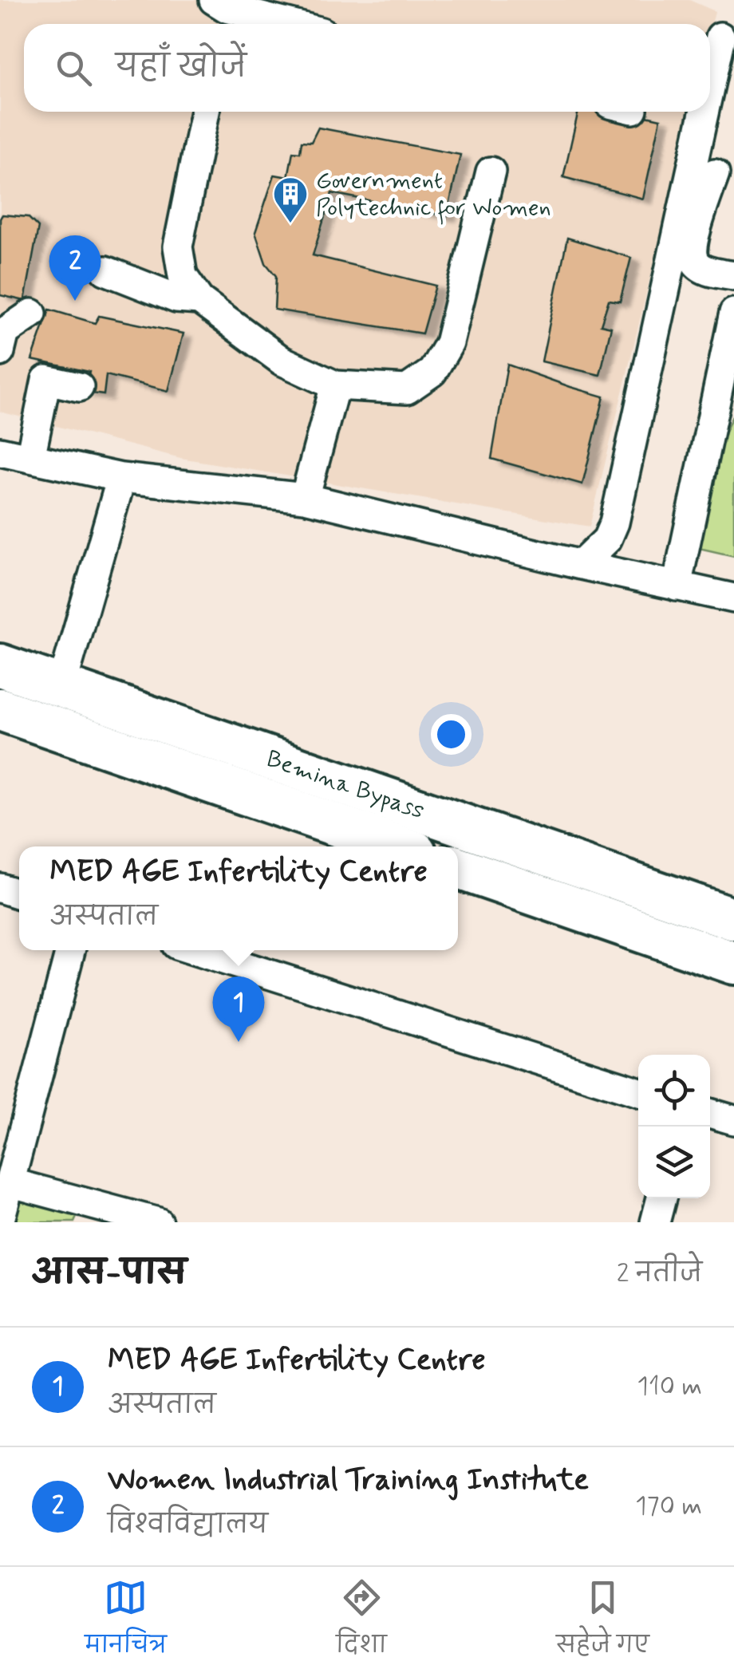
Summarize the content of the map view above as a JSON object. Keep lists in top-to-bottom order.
{
  "streets": {
    "highway": ["Bemina Bypass"]
  },
  "places": {
    "building": ["Government Polytechnic for Women"]
  },
  "page": {
    "search": "यहाँ खोजें",
    "pins": ["2", "1"],
    "popup": ["MED AGE Infertility Centre", "अस्पताल"],
    "heading": ["आस-पास", "2 नतीजे"],
    "list": [
      {
        "mark": "1",
        "name": "MED AGE Infertility Centre",
        "note": "अस्पताल",
        "value": "110 m"
      },
      {
        "mark": "2",
        "name": "Women Industrial Training Institute",
        "note": "विश्वविद्यालय",
        "value": "170 m"
      }
    ],
    "nav": ["मानचित्र", "दिशा", "सहेजे गए"]
  }
}
